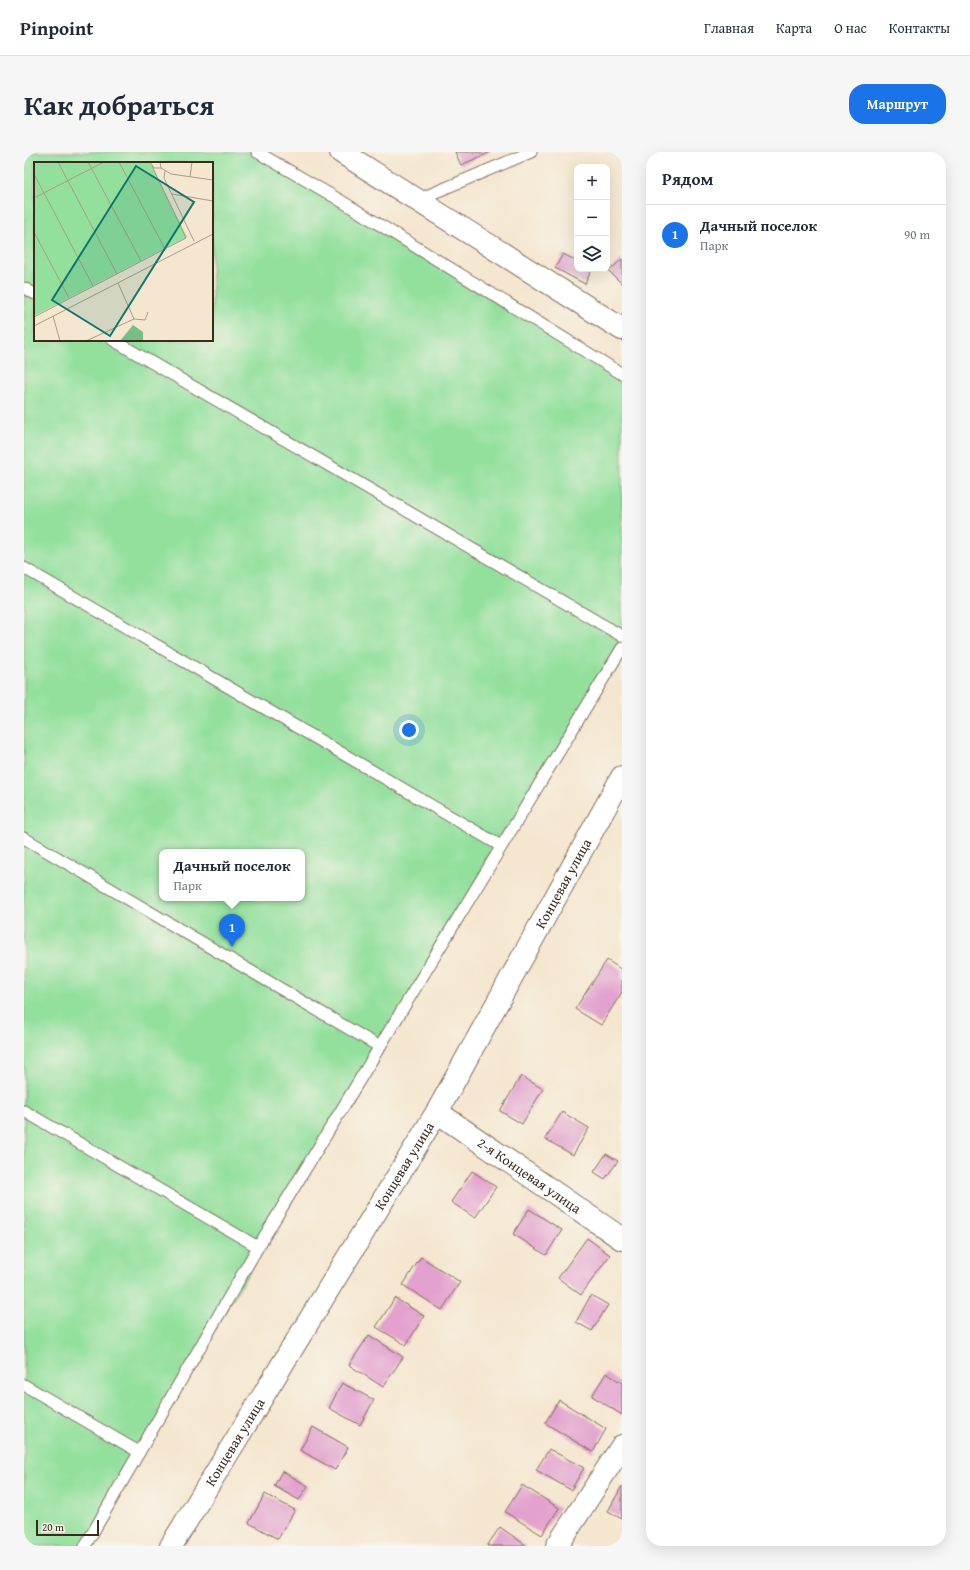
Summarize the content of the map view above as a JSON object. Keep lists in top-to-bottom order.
{
  "streets": {
    "street": ["Концевая улица", "2-я Концевая улица"]
  },
  "crossings": [
    ["Концевая улица", "2-я Концевая улица"]
  ],
  "scale_bar": "20 m",
  "page": {
    "header": "Pinpoint",
    "nav": [
      "Главная",
      "Карта",
      "О нас",
      "Контакты"
    ],
    "title": "Как добраться",
    "buttons": "Маршрут",
    "heading": "Рядом",
    "map_buttons": ["+", "−"],
    "list": [
      {
        "mark": "1",
        "name": "Дачный поселок",
        "note": "Парк",
        "value": "90 m"
      }
    ],
    "popup": ["Дачный поселок", "Парк"],
    "pins": "1",
    "scale": "20 m"
  }
}
